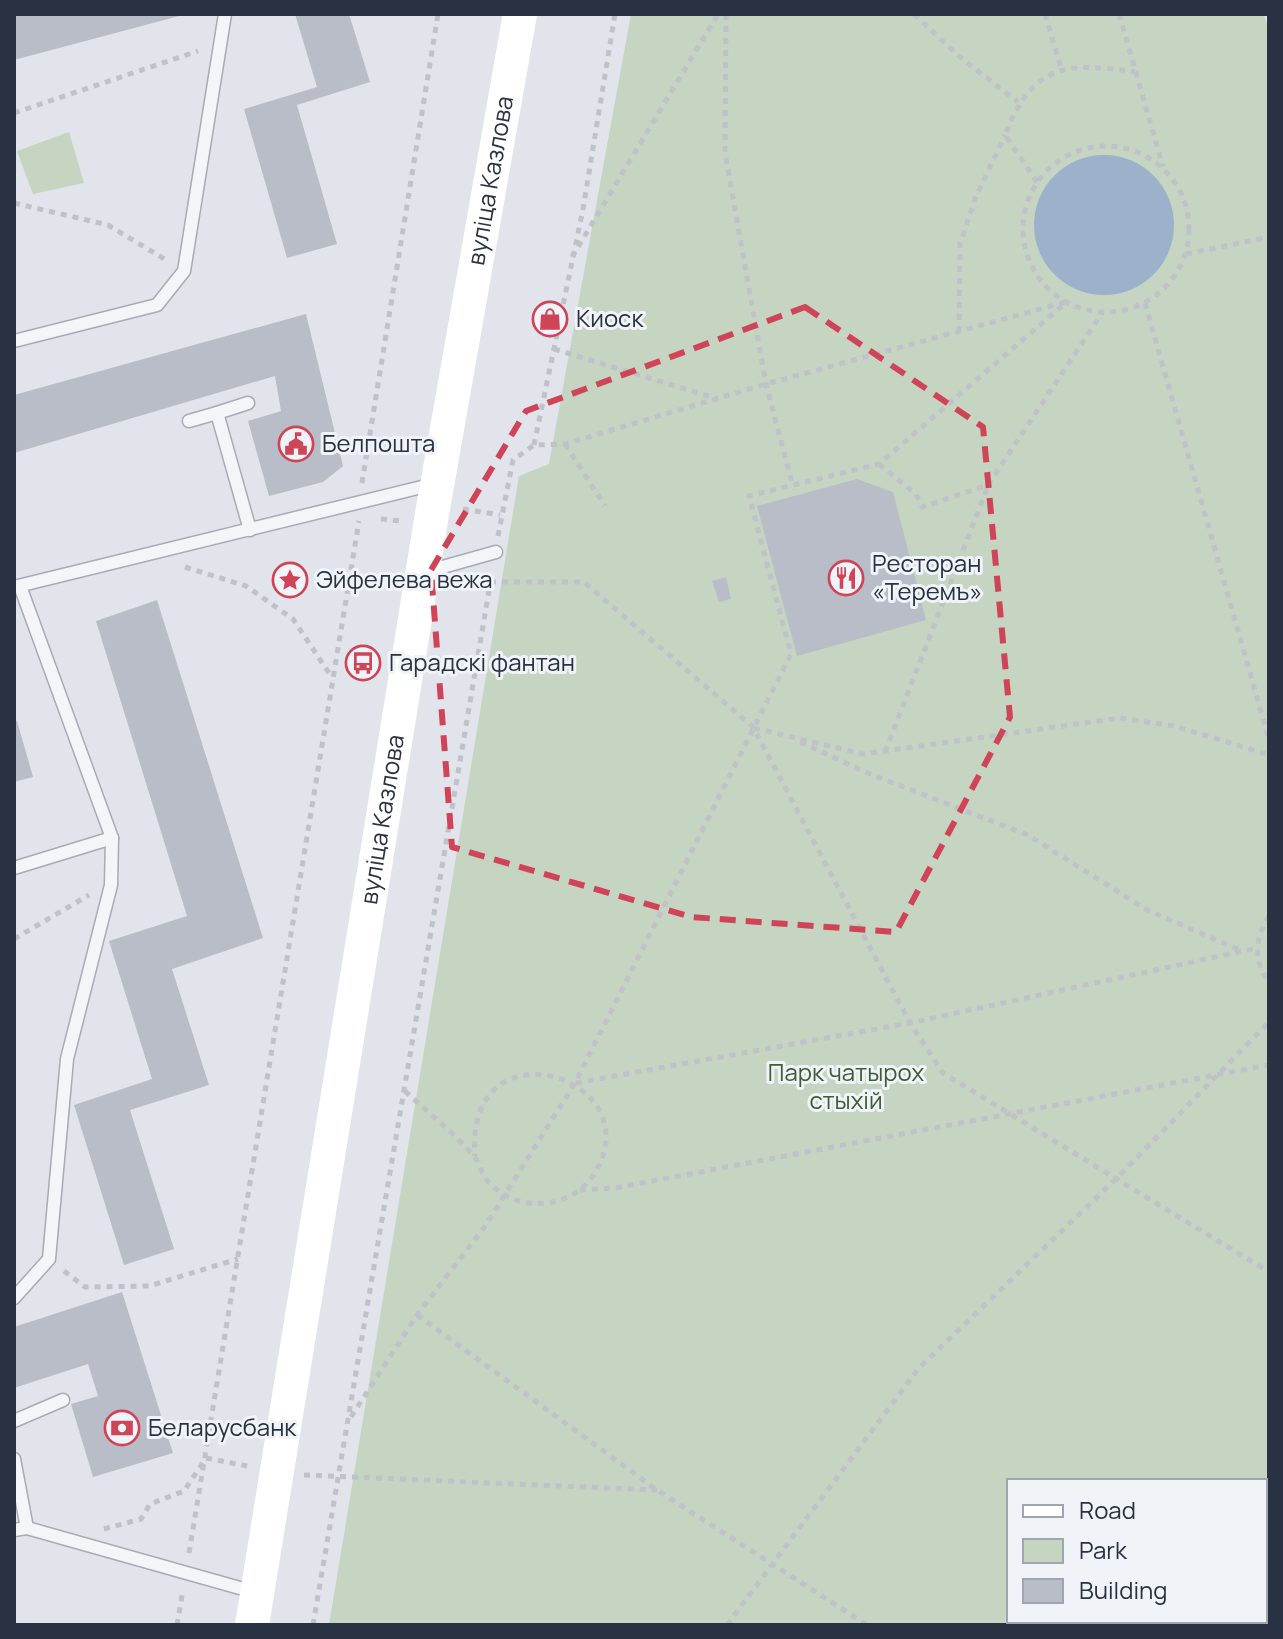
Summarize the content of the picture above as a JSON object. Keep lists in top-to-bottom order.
{
  "streets": {
    "main road": ["вуліца Казлова"]
  },
  "parks": ["Парк чатырох стыхій"],
  "places": {
    "shop": ["Киоск"],
    "public building": ["Белпошта"],
    "restaurant": ["Ресторан «Теремъ»"],
    "place": ["Эйфелева вежа"],
    "bus stop": ["Гарадскі фантан"],
    "bank": ["Беларусбанк"]
  },
  "legend": ["Road", "Park", "Building"]
}
